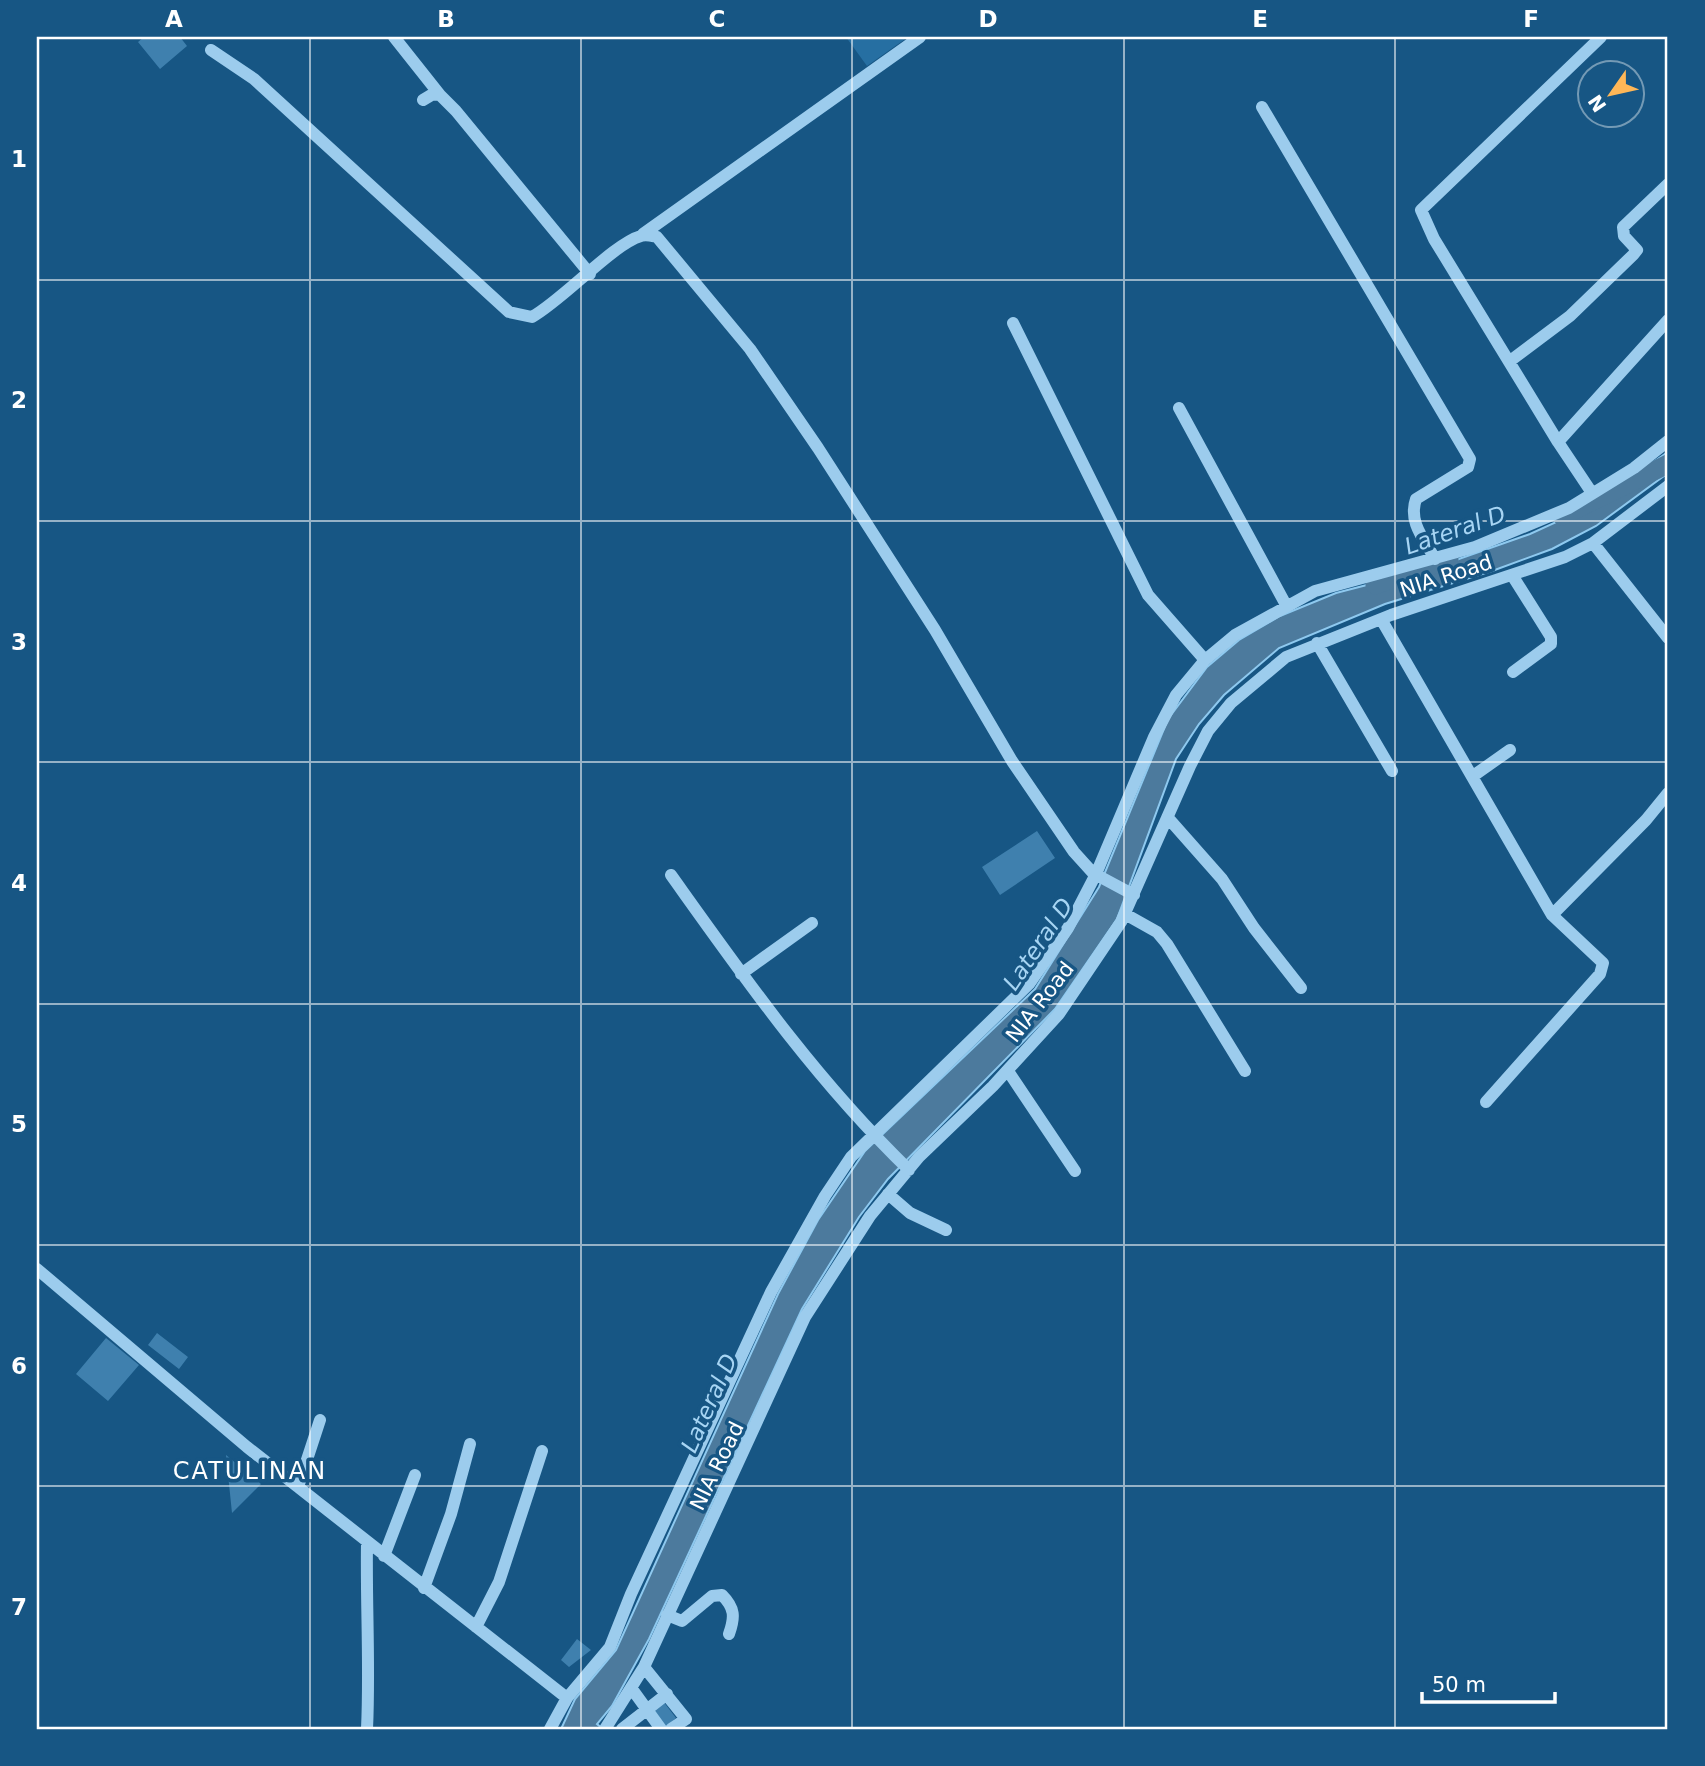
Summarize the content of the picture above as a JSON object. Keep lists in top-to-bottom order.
{
  "streets": {
    "street": ["NIA Road"]
  },
  "districts": ["CATULINAN"],
  "water": ["Lateral D"],
  "scale_bar": "50 m",
  "north": "bottom left",
  "grid": {
    "columns": [
      "A",
      "B",
      "C",
      "D",
      "E",
      "F"
    ],
    "rows": [
      "1",
      "2",
      "3",
      "4",
      "5",
      "6",
      "7"
    ]
  }
}
